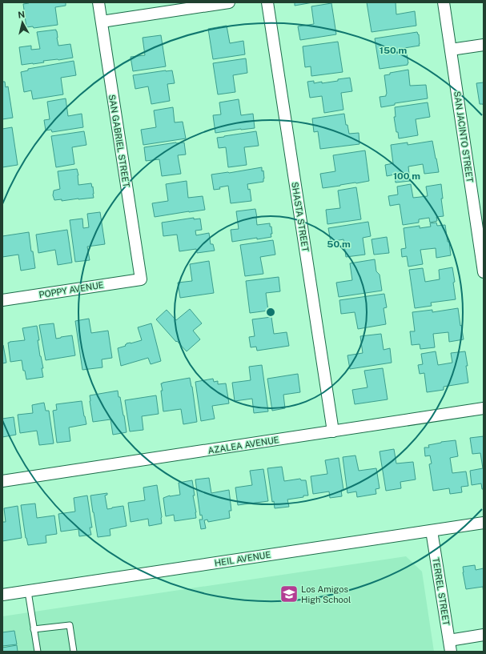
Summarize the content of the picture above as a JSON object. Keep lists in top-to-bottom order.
{
  "streets": {
    "street": [
      "SAN JACINTO STREET",
      "SAN GABRIEL STREET",
      "SHASTA STREET",
      "POPPY AVENUE",
      "AZALEA AVENUE",
      "HEIL AVENUE",
      "TERREL STREET"
    ]
  },
  "crossings": [
    ["SAN GABRIEL STREET", "POPPY AVENUE"],
    ["SHASTA STREET", "AZALEA AVENUE"],
    ["HEIL AVENUE", "TERREL STREET"]
  ],
  "places": {
    "school or university": ["Los Amigos High School"]
  },
  "north": "top",
  "rings": ["150 m", "100 m", "50 m"]
}
